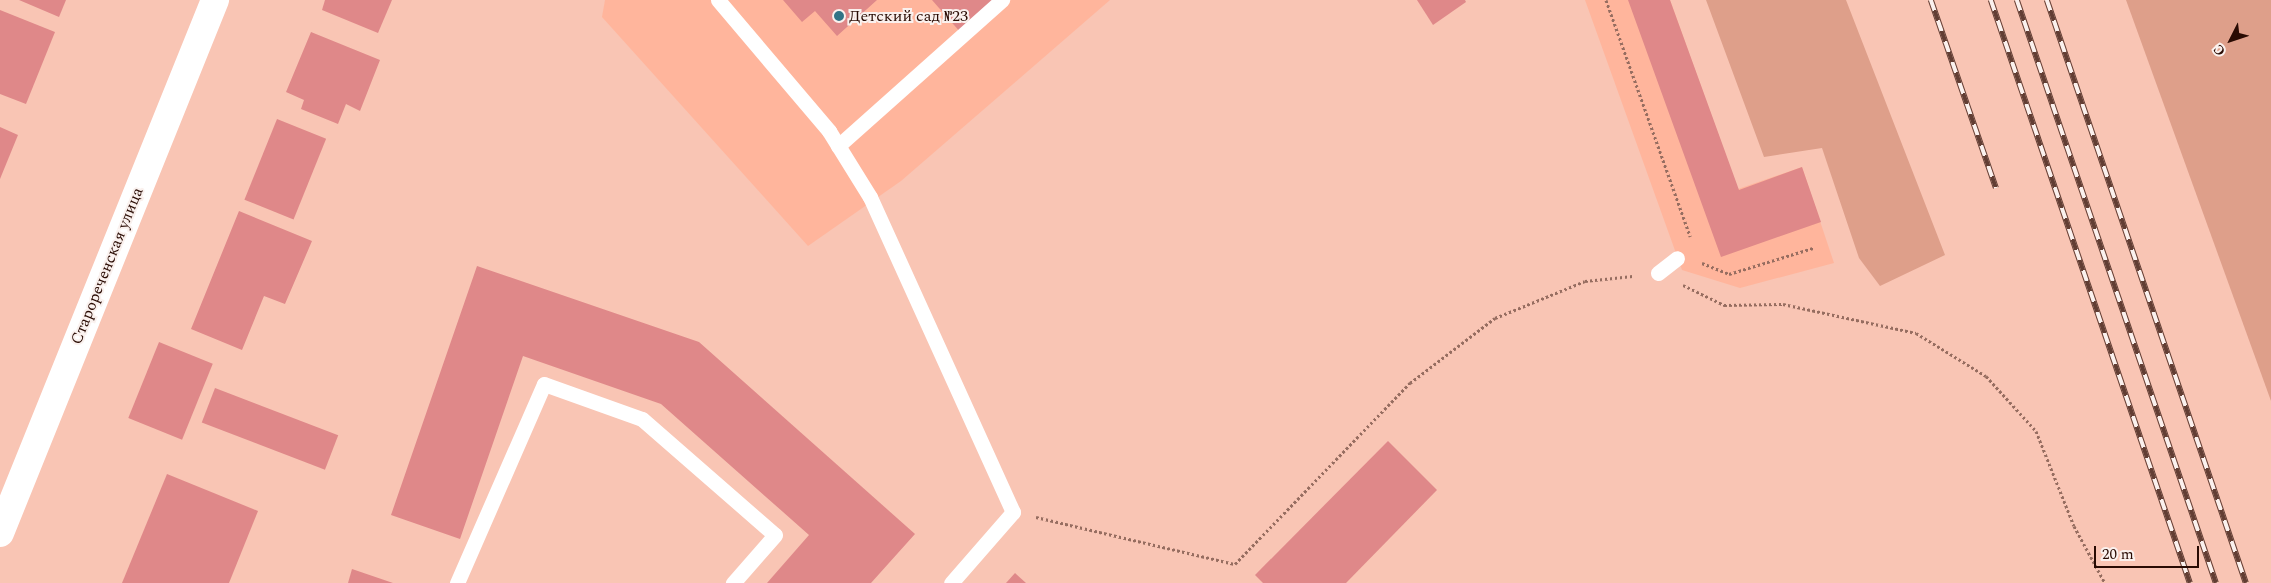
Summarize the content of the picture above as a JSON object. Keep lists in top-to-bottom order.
{
  "streets": {
    "street": ["Старореченская улица"]
  },
  "places": ["Детский сад №23"],
  "scale_bar": "20 m",
  "north": "bottom left"
}
